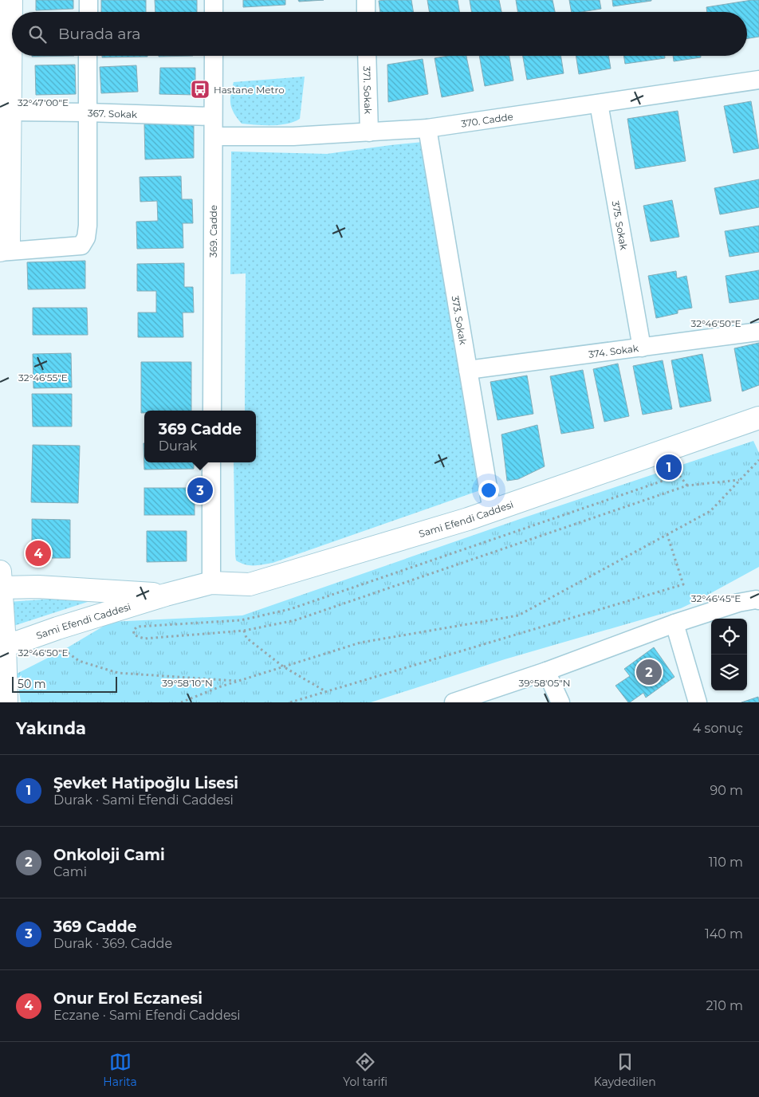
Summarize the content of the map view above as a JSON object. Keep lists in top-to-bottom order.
{
  "streets": {
    "main road": ["Sami Efendi Caddesi"],
    "street": [
      "371. Sokak",
      "367. Sokak",
      "370. Cadde",
      "375. Sokak",
      "369. Cadde",
      "373. Sokak",
      "374. Sokak"
    ]
  },
  "crossings": [
    ["371. Sokak", "370. Cadde"],
    ["367. Sokak", "369. Cadde"],
    ["370. Cadde", "375. Sokak"],
    ["370. Cadde", "369. Cadde"],
    ["370. Cadde", "373. Sokak"],
    ["375. Sokak", "374. Sokak"],
    ["373. Sokak", "374. Sokak"],
    ["373. Sokak", "Sami Efendi Caddesi"]
  ],
  "places": {
    "bus stop": ["Hastane Metro"]
  },
  "scale_bar": "50 m",
  "page": {
    "search": "Burada ara",
    "popup": ["369 Cadde", "Durak"],
    "pins": [
      "1",
      "3",
      "4",
      "2"
    ],
    "scale": "50 m",
    "heading": ["Yakında", "4 sonuç"],
    "list": [
      {
        "mark": "1",
        "name": "Şevket Hatipoğlu Lisesi",
        "note": "Durak · Sami Efendi Caddesi",
        "value": "90 m"
      },
      {
        "mark": "2",
        "name": "Onkoloji Cami",
        "note": "Cami",
        "value": "110 m"
      },
      {
        "mark": "3",
        "name": "369 Cadde",
        "note": "Durak · 369. Cadde",
        "value": "140 m"
      },
      {
        "mark": "4",
        "name": "Onur Erol Eczanesi",
        "note": "Eczane · Sami Efendi Caddesi",
        "value": "210 m"
      }
    ],
    "nav": ["Harita", "Yol tarifi", "Kaydedilen"]
  },
  "coordinates": [
    "32°47'00\"E",
    "32°46'50\"E",
    "32°46'55\"E",
    "32°46'45\"E",
    "39°58'10\"N",
    "39°58'05\"N"
  ]
}
